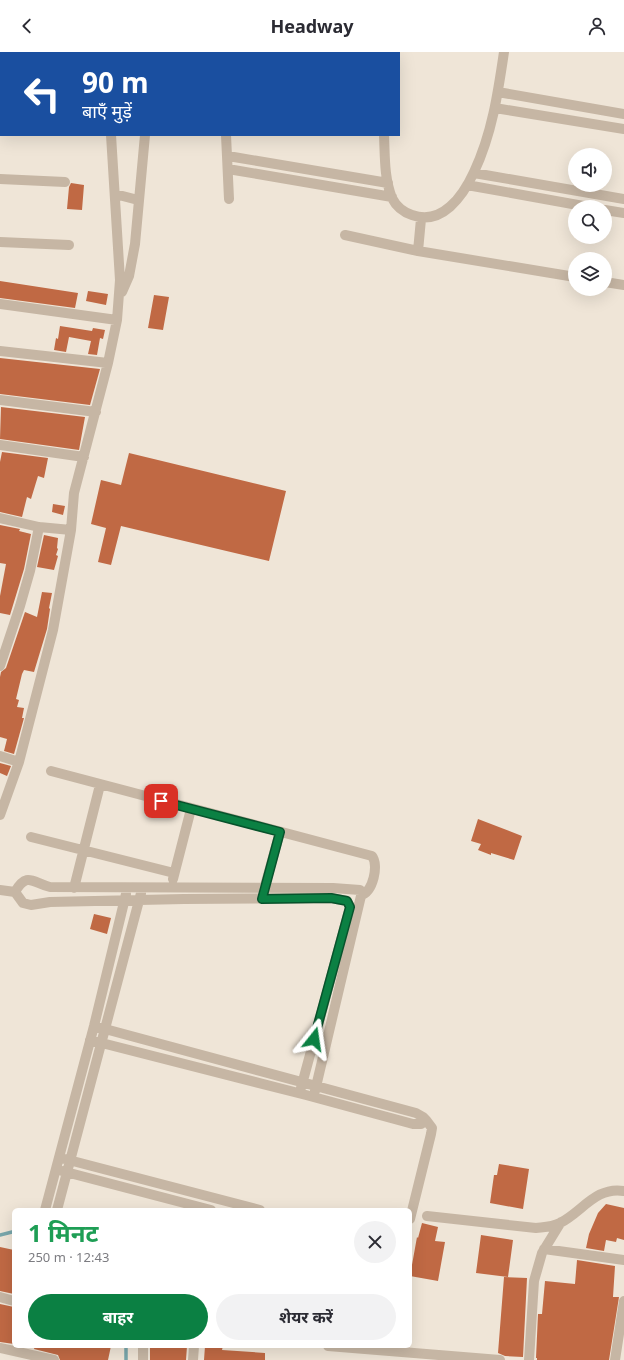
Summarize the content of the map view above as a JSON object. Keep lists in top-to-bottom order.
{
  "page": {
    "header": "Headway",
    "turn": ["90 m", "बाएँ मुड़ें"],
    "heading": ["1 मिनट", "250 m · 12:43"],
    "buttons": ["बाहर", "शेयर करें"]
  }
}
